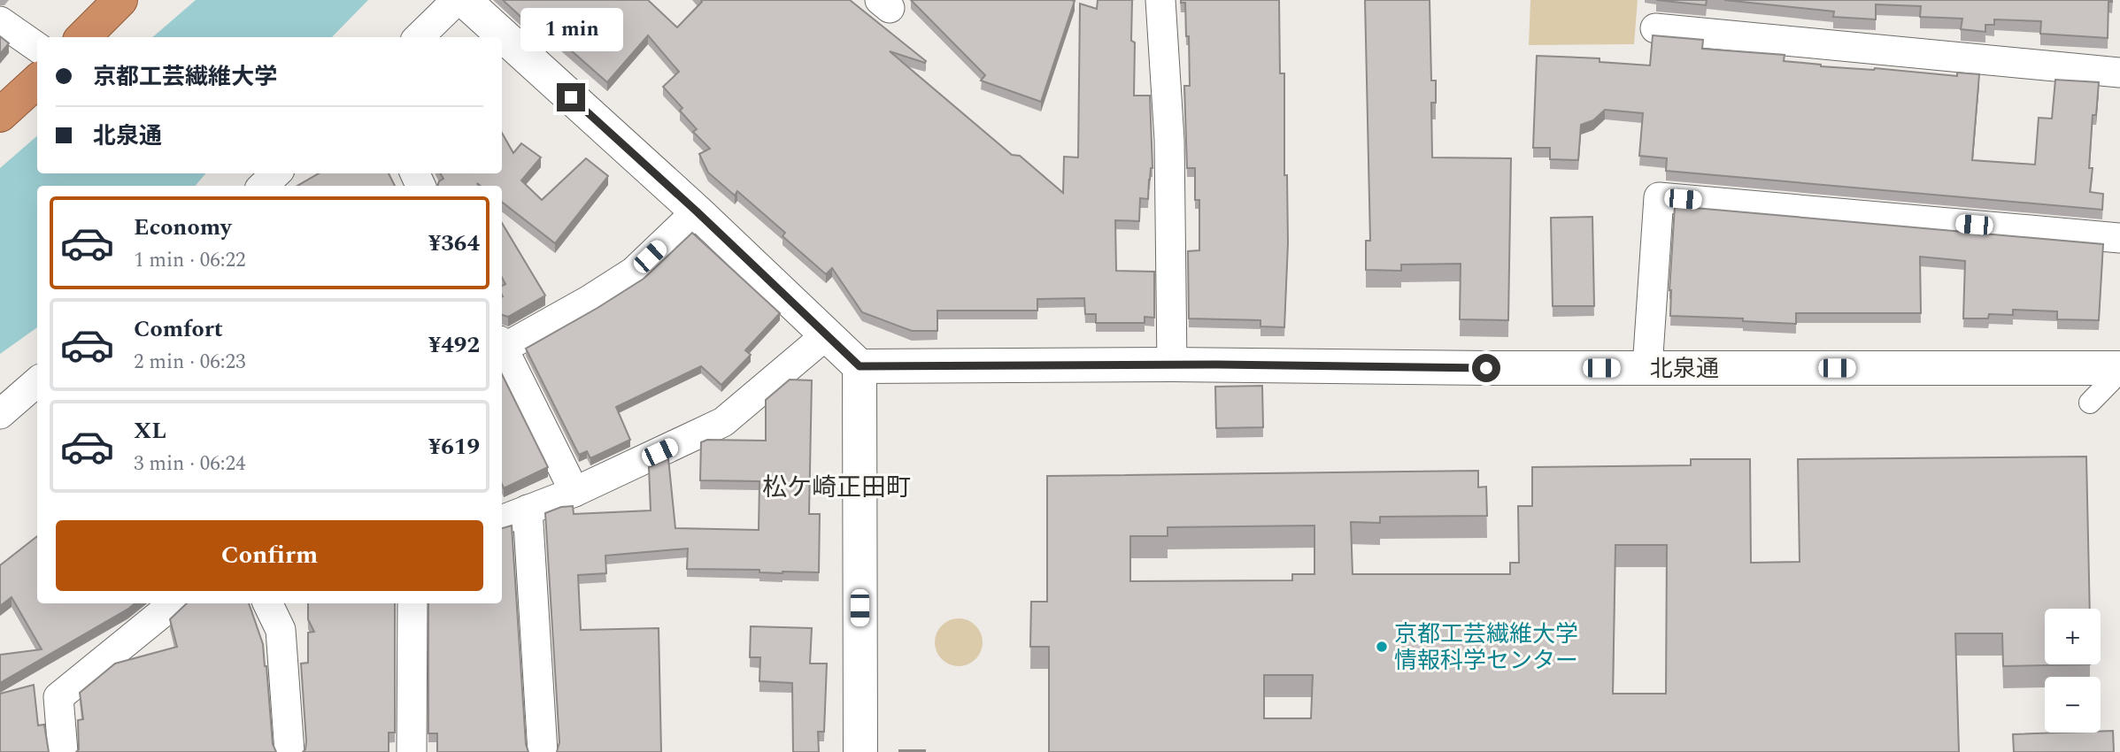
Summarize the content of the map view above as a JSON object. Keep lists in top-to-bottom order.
{
  "streets": {
    "street": ["北泉通"]
  },
  "districts": ["松ケ崎正田町"],
  "places": ["京都工芸繊維大学 情報科学センター"],
  "page": {
    "bubble": "1 min",
    "banner": ["京都工芸繊維大学", "北泉通"],
    "list": [
      {
        "name": "Economy",
        "note": "1 min · 06:22",
        "value": "¥364"
      },
      {
        "name": "Comfort",
        "note": "2 min · 06:23",
        "value": "¥492"
      },
      {
        "name": "XL",
        "note": "3 min · 06:24",
        "value": "¥619"
      }
    ],
    "buttons": "Confirm",
    "map_buttons": ["+", "−"]
  }
}
